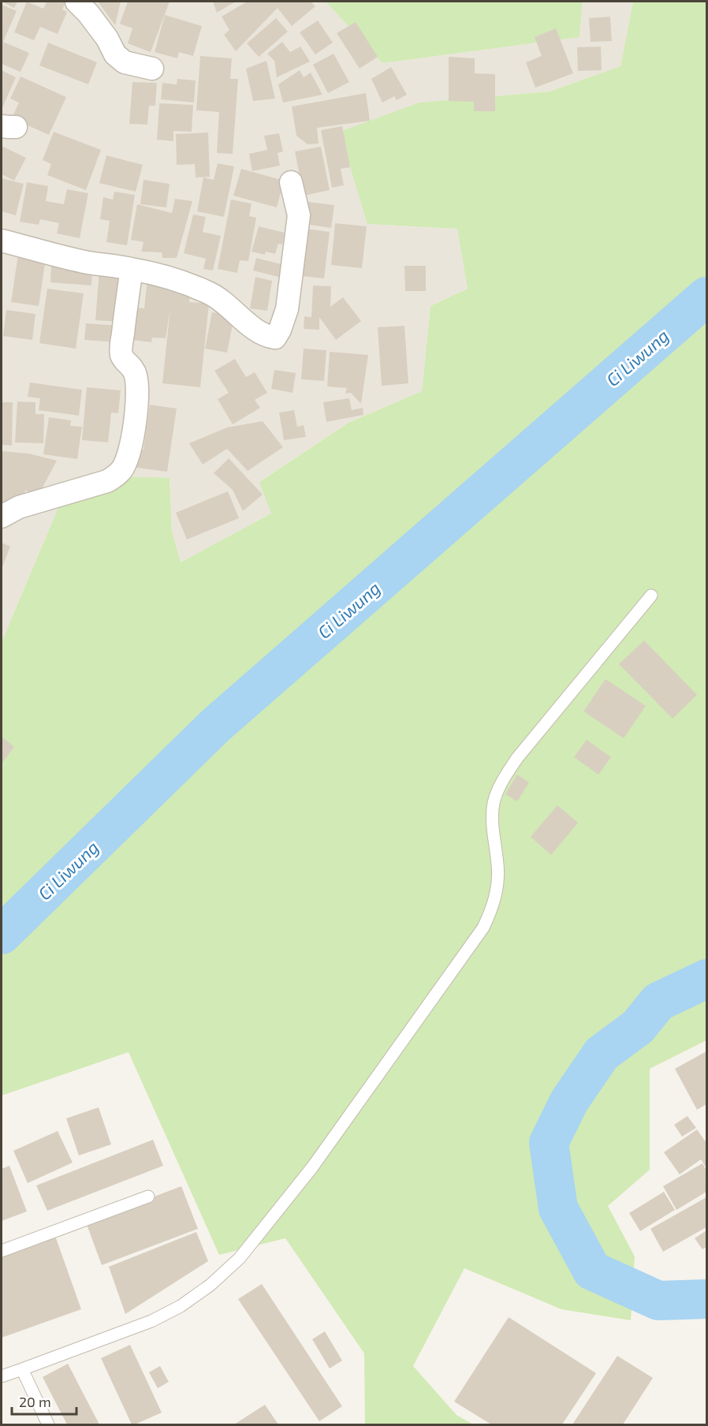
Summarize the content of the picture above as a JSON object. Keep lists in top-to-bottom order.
{
  "water": ["Ci Liwung"],
  "scale_bar": "20 m"
}
